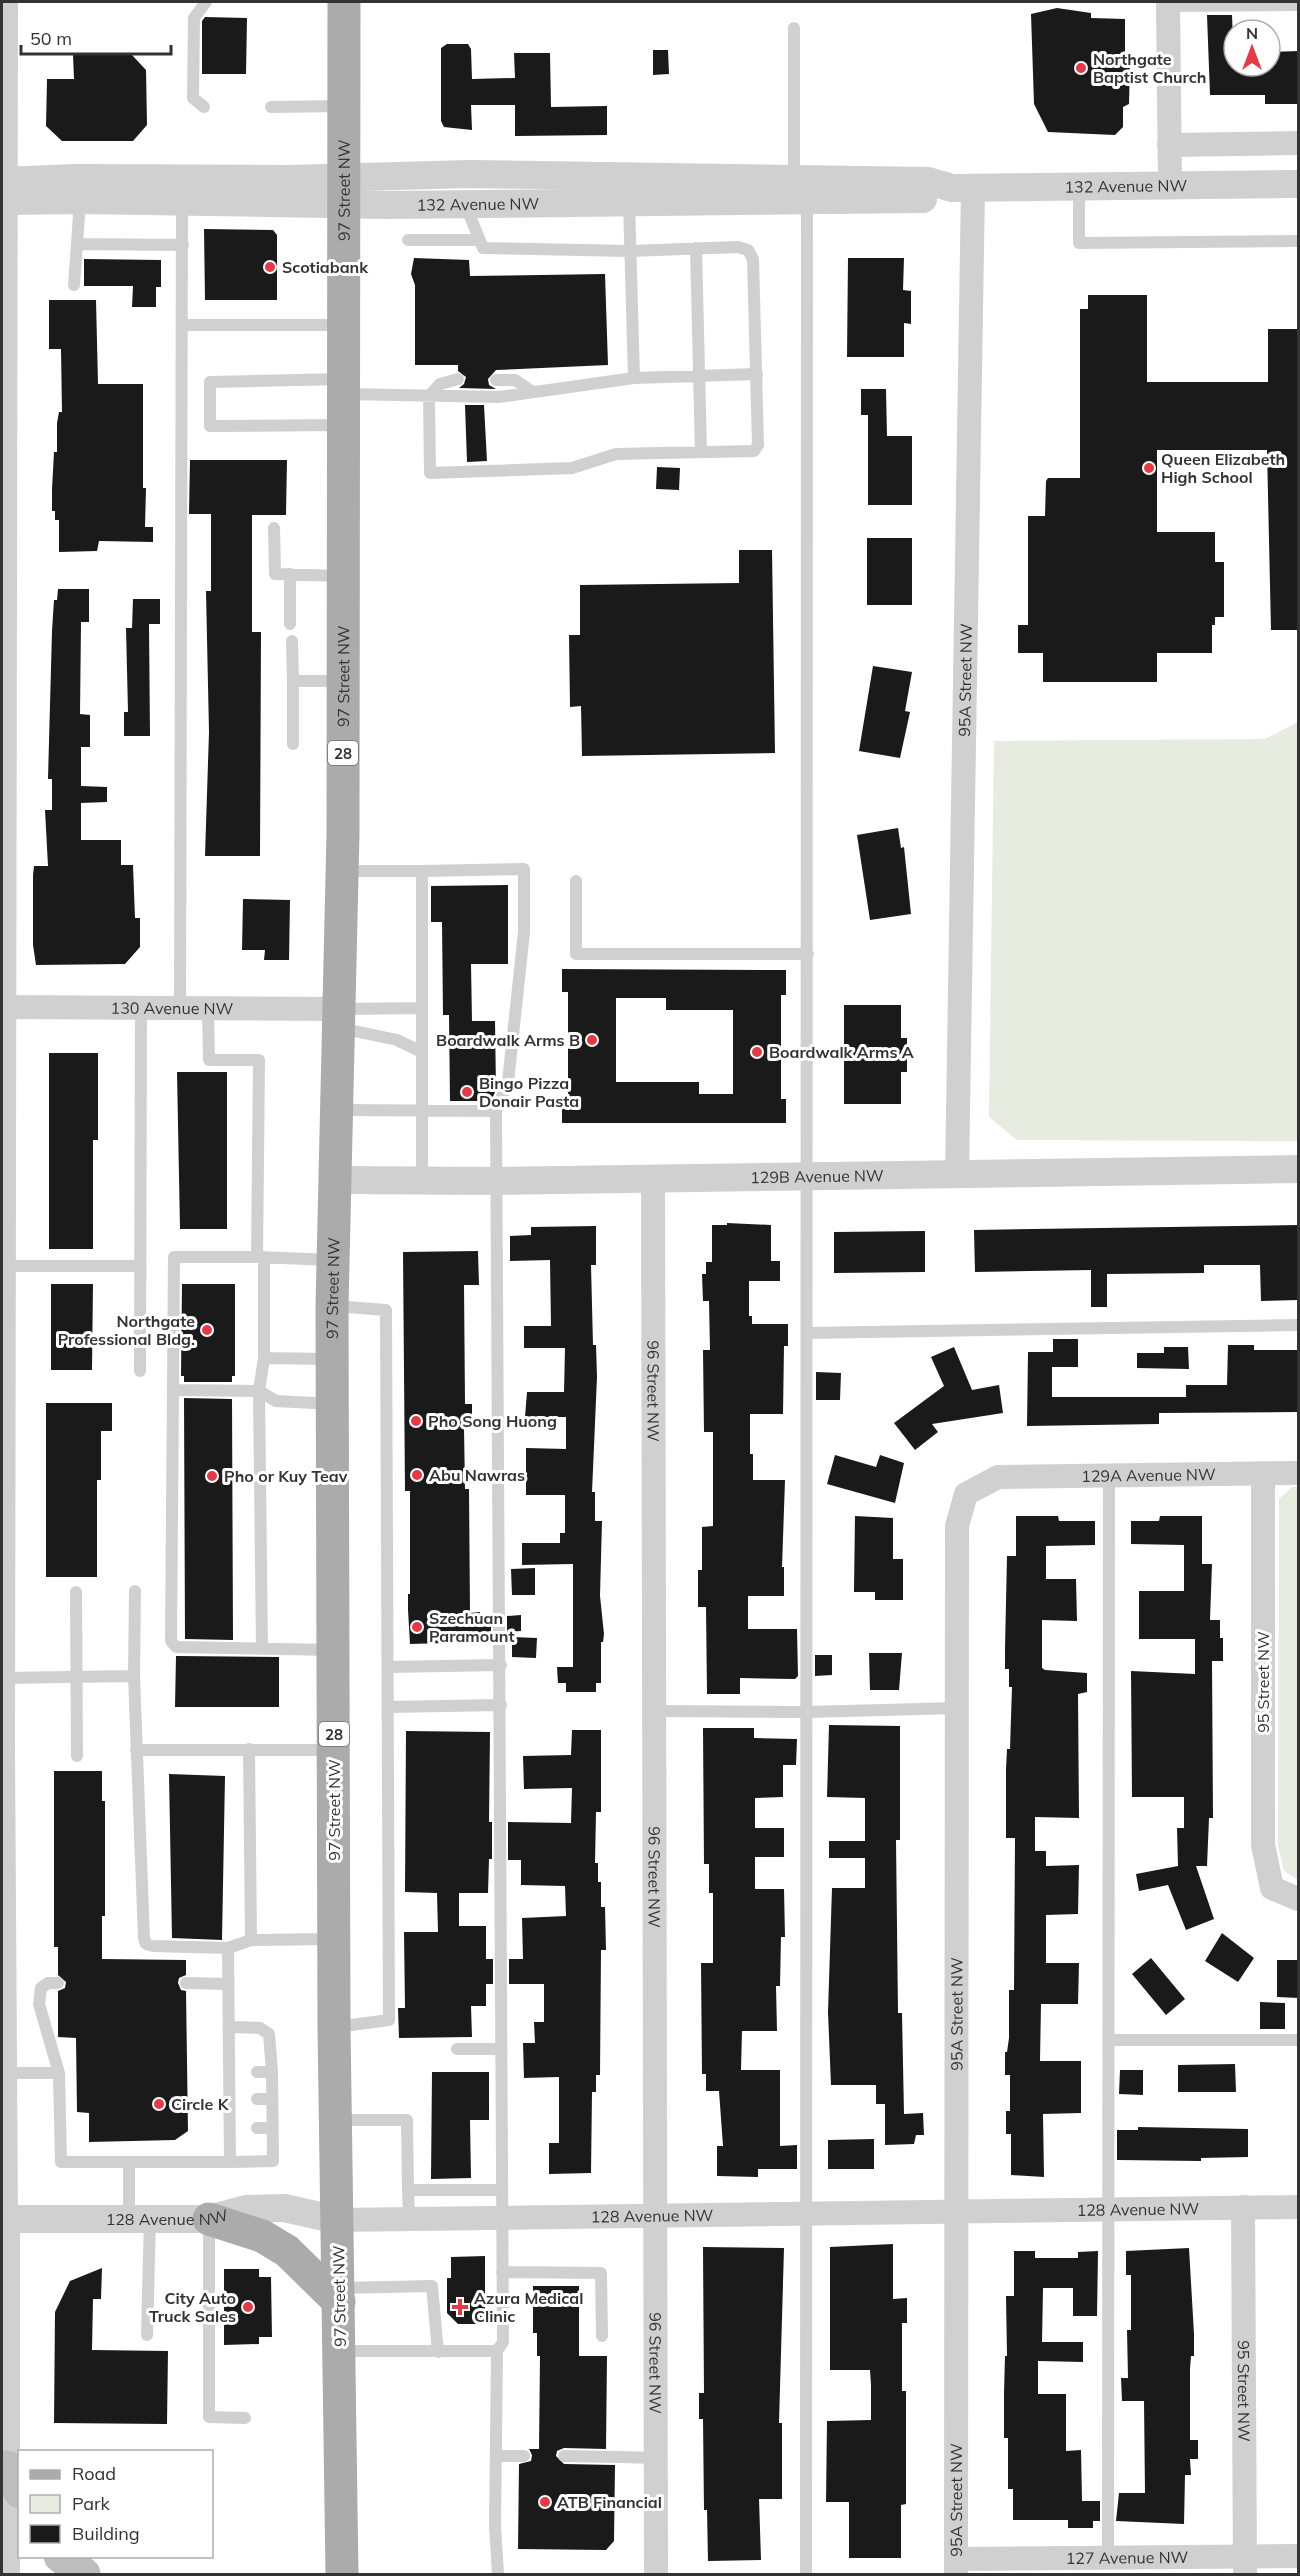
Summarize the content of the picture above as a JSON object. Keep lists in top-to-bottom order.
{
  "streets": {
    "main road": ["97 Street NW", "28"],
    "street": [
      "132 Avenue NW",
      "95A Street NW",
      "130 Avenue NW",
      "129B Avenue NW",
      "96 Street NW",
      "129A Avenue NW",
      "95 Street NW",
      "128 Avenue NW",
      "127 Avenue NW"
    ]
  },
  "crossings": [
    ["132 Avenue NW", "97 Street NW"],
    ["132 Avenue NW", "95A Street NW"],
    ["97 Street NW", "130 Avenue NW"],
    ["97 Street NW", "129B Avenue NW"],
    ["97 Street NW", "128 Avenue NW"],
    ["95A Street NW", "129B Avenue NW"],
    ["95A Street NW", "129A Avenue NW"],
    ["95A Street NW", "128 Avenue NW"],
    ["95A Street NW", "127 Avenue NW"],
    ["129B Avenue NW", "96 Street NW"],
    ["96 Street NW", "128 Avenue NW"],
    ["129A Avenue NW", "95 Street NW"],
    ["95 Street NW", "128 Avenue NW"],
    ["95 Street NW", "127 Avenue NW"]
  ],
  "places": {
    "other": [
      "Northgate Baptist Church",
      "Scotiabank",
      "Queen Elizabeth High School",
      "Boardwalk Arms B",
      "Boardwalk Arms A",
      "Bingo Pizza Donair Pasta",
      "Northgate Professional Bldg.",
      "Pho Song Huong",
      "Abu Nawras",
      "Pho or Kuy Teav",
      "Szechuan Paramount",
      "Circle K",
      "City Auto Truck Sales",
      "ATB Financial"
    ],
    "health": ["Azura Medical Clinic"]
  },
  "legend": ["Road", "Park", "Building"],
  "scale_bar": "50 m",
  "north": "top"
}
